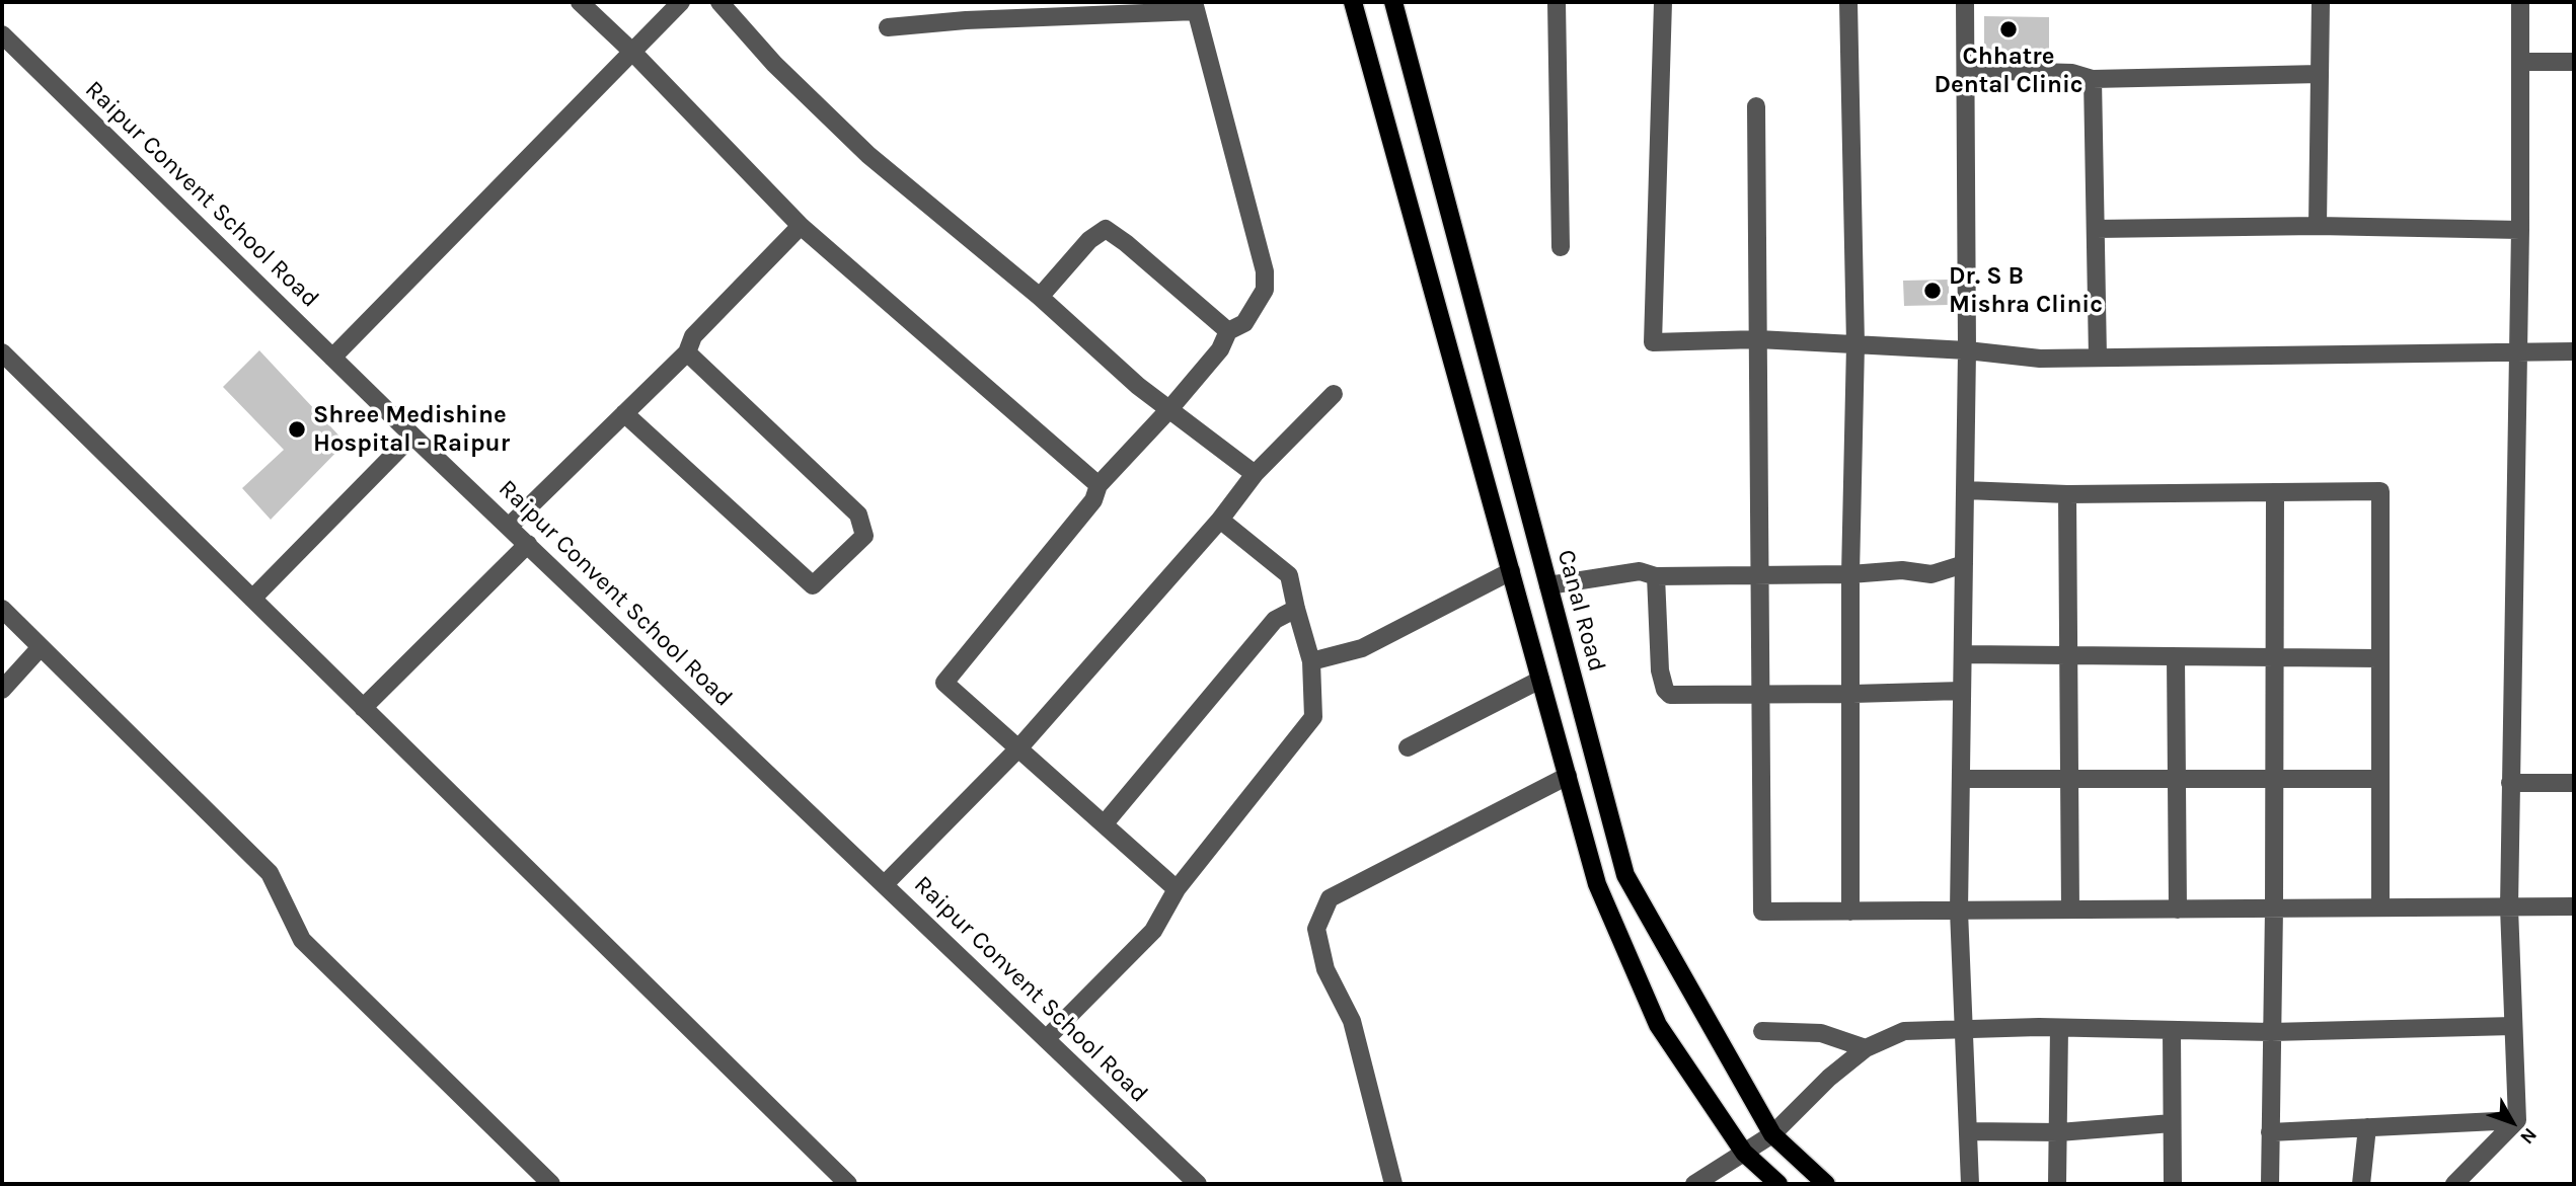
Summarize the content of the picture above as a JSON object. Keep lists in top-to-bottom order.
{
  "streets": {
    "main road": ["Canal Road"],
    "street": ["Raipur Convent School Road"]
  },
  "places": ["Chhatre Dental Clinic", "Dr. S B Mishra Clinic", "Shree Medishine Hospital - Raipur"],
  "north": "bottom right"
}
